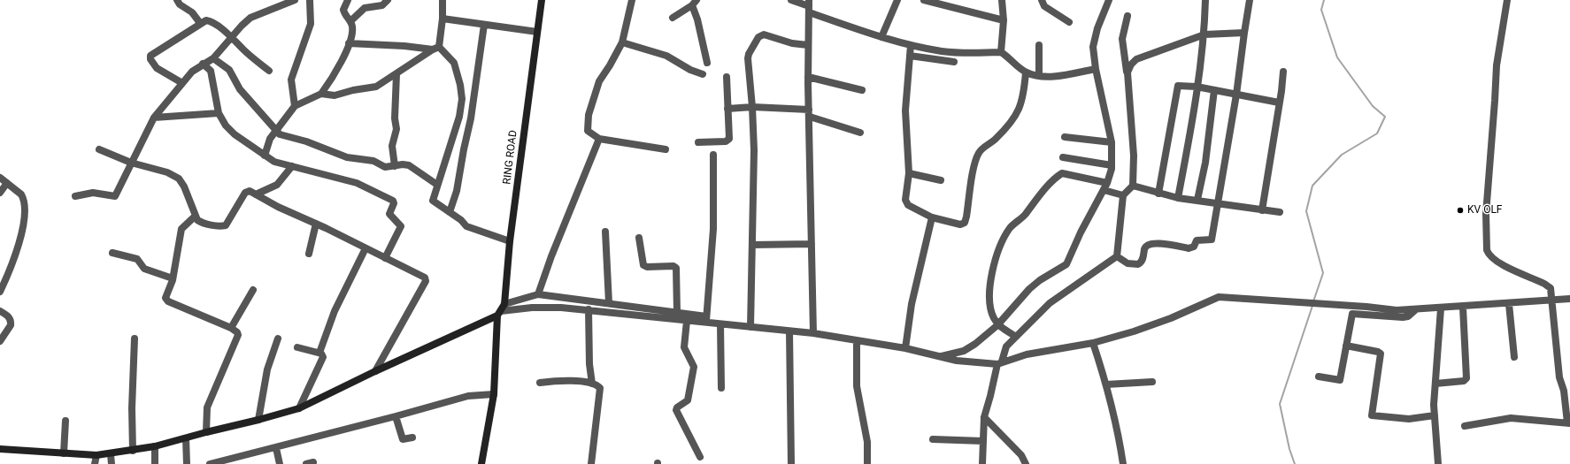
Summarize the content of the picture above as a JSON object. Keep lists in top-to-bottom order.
{
  "streets": {
    "street": ["RING ROAD"]
  },
  "places": ["KV OLF"]
}
